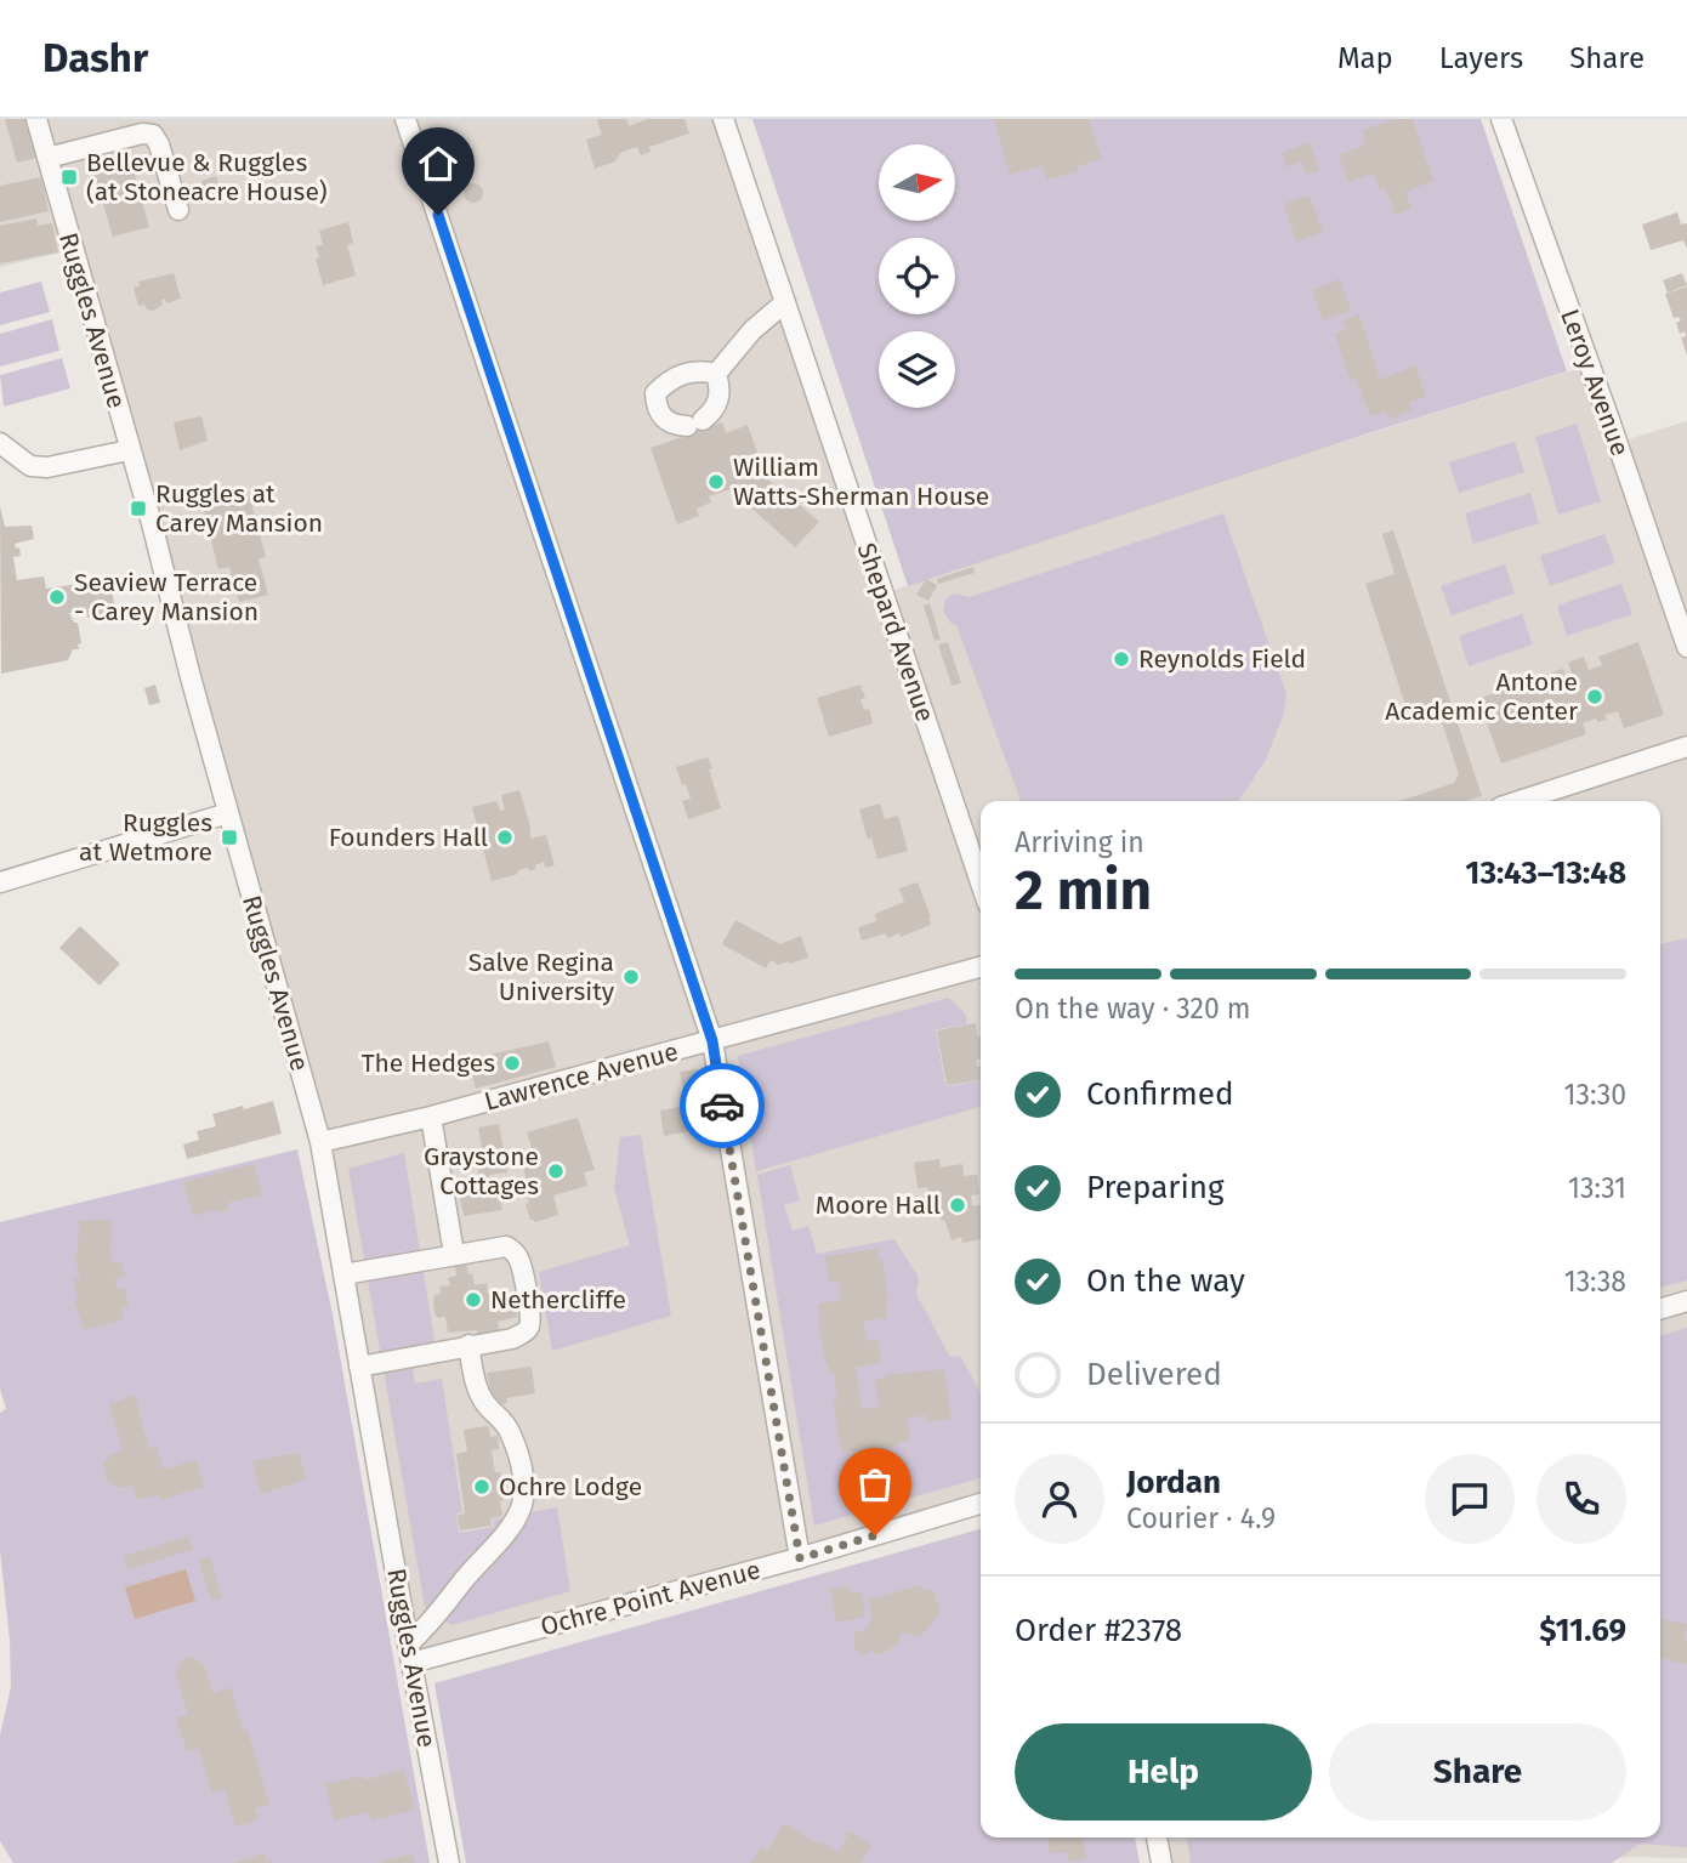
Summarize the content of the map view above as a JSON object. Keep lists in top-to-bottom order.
{
  "streets": {
    "street": [
      "Ruggles Avenue",
      "Leroy Avenue",
      "Shepard Avenue",
      "Lawrence Avenue",
      "Ochre Point Avenue"
    ]
  },
  "crossings": [
    ["Ruggles Avenue", "Lawrence Avenue"],
    ["Ruggles Avenue", "Ochre Point Avenue"]
  ],
  "places": {
    "transit": ["Bellevue & Ruggles (at Stoneacre House)", "Ruggles at Carey Mansion", "Ruggles at Wetmore"],
    "other": [
      "William Watts-Sherman House",
      "Seaview Terrace - Carey Mansion",
      "Reynolds Field",
      "Antone Academic Center",
      "Founders Hall",
      "Salve Regina University",
      "The Hedges",
      "Graystone Cottages",
      "Moore Hall",
      "Nethercliffe",
      "Ochre Lodge"
    ]
  },
  "north": "right",
  "page": {
    "header": "Dashr",
    "nav": ["Map", "Layers", "Share"],
    "heading": ["2 min", "Arriving in", "13:43–13:48"],
    "panel": [
      "Jordan",
      "Courier · 4.9",
      "Order #2378",
      "$11.69"
    ],
    "bar": "On the way · 320 m",
    "list": [
      ["Confirmed", "13:30"],
      ["Preparing", "13:31"],
      ["On the way", "13:38"],
      "Delivered"
    ],
    "buttons": ["Help", "Share"]
  }
}
